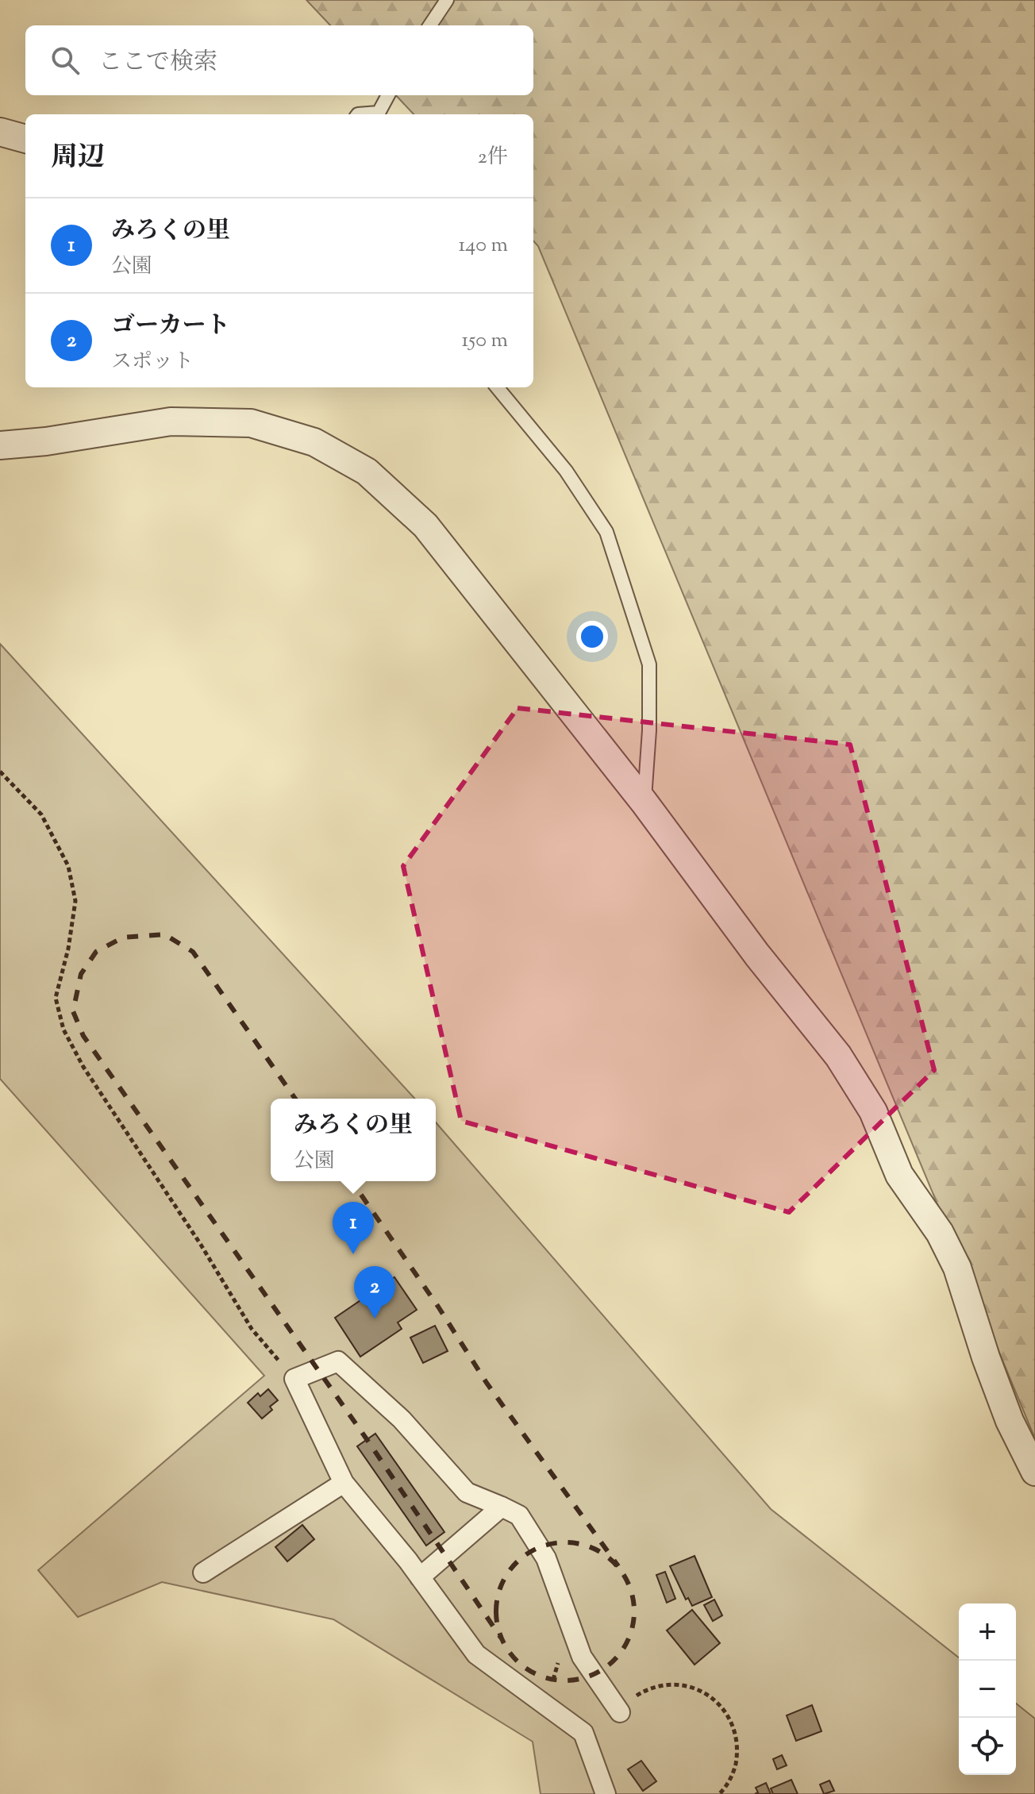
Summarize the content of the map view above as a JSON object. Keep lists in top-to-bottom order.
{
  "page": {
    "search": "ここで検索",
    "heading": ["周辺", "2件"],
    "list": [
      {
        "mark": "1",
        "name": "みろくの里",
        "note": "公園",
        "value": "140 m"
      },
      {
        "mark": "2",
        "name": "ゴーカート",
        "note": "スポット",
        "value": "150 m"
      }
    ],
    "popup": ["みろくの里", "公園"],
    "pins": ["1", "2"],
    "map_buttons": ["+", "−"]
  }
}
